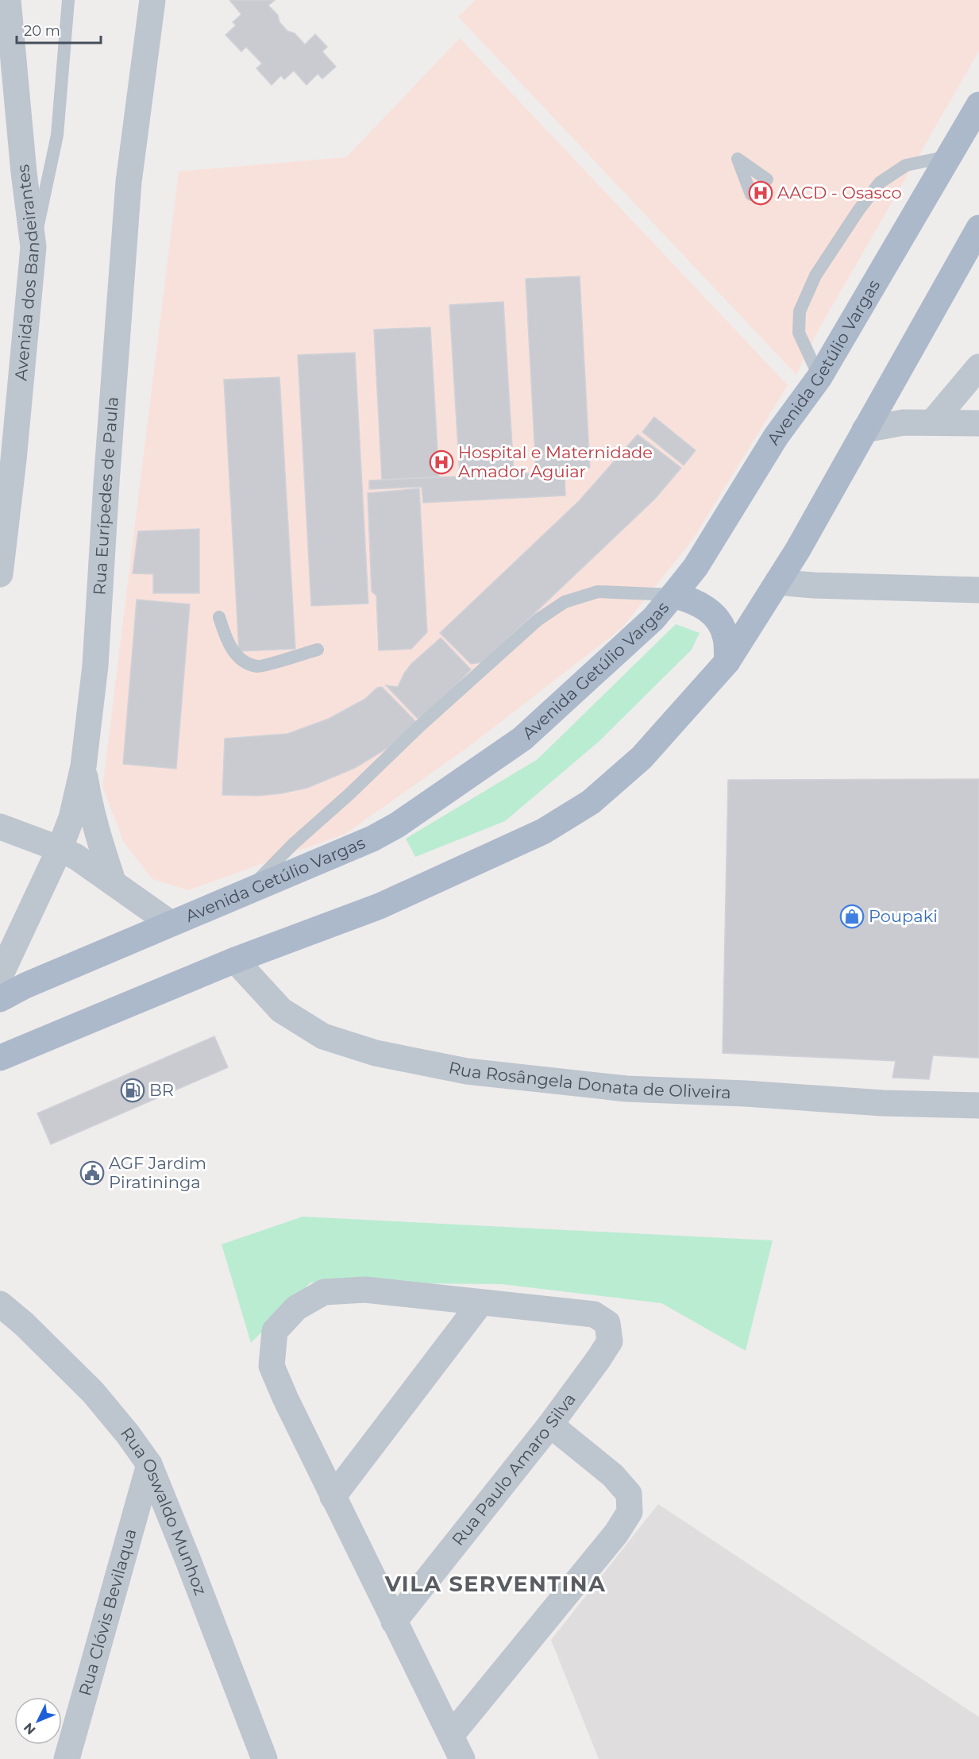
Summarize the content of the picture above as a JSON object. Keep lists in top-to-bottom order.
{
  "streets": {
    "main road": ["Avenida Getúlio Vargas"],
    "street": [
      "Avenida dos Bandeirantes",
      "Rua Eurípedes de Paula",
      "Rua Rosângela Donata de Oliveira",
      "Rua Paulo Amaro Silva",
      "Rua Oswaldo Munhoz",
      "Rua Clóvis Bevilaqua"
    ]
  },
  "crossings": [
    ["Rua Oswaldo Munhoz", "Rua Clóvis Bevilaqua"]
  ],
  "districts": ["VILA SERVENTINA"],
  "places": {
    "hospital": ["AACD - Osasco", "Hospital e Maternidade Amador Aguiar"],
    "shop": ["Poupaki"],
    "fuel station": ["BR"],
    "public building": ["AGF Jardim Piratininga"]
  },
  "scale_bar": "20 m",
  "north": "bottom left"
}
